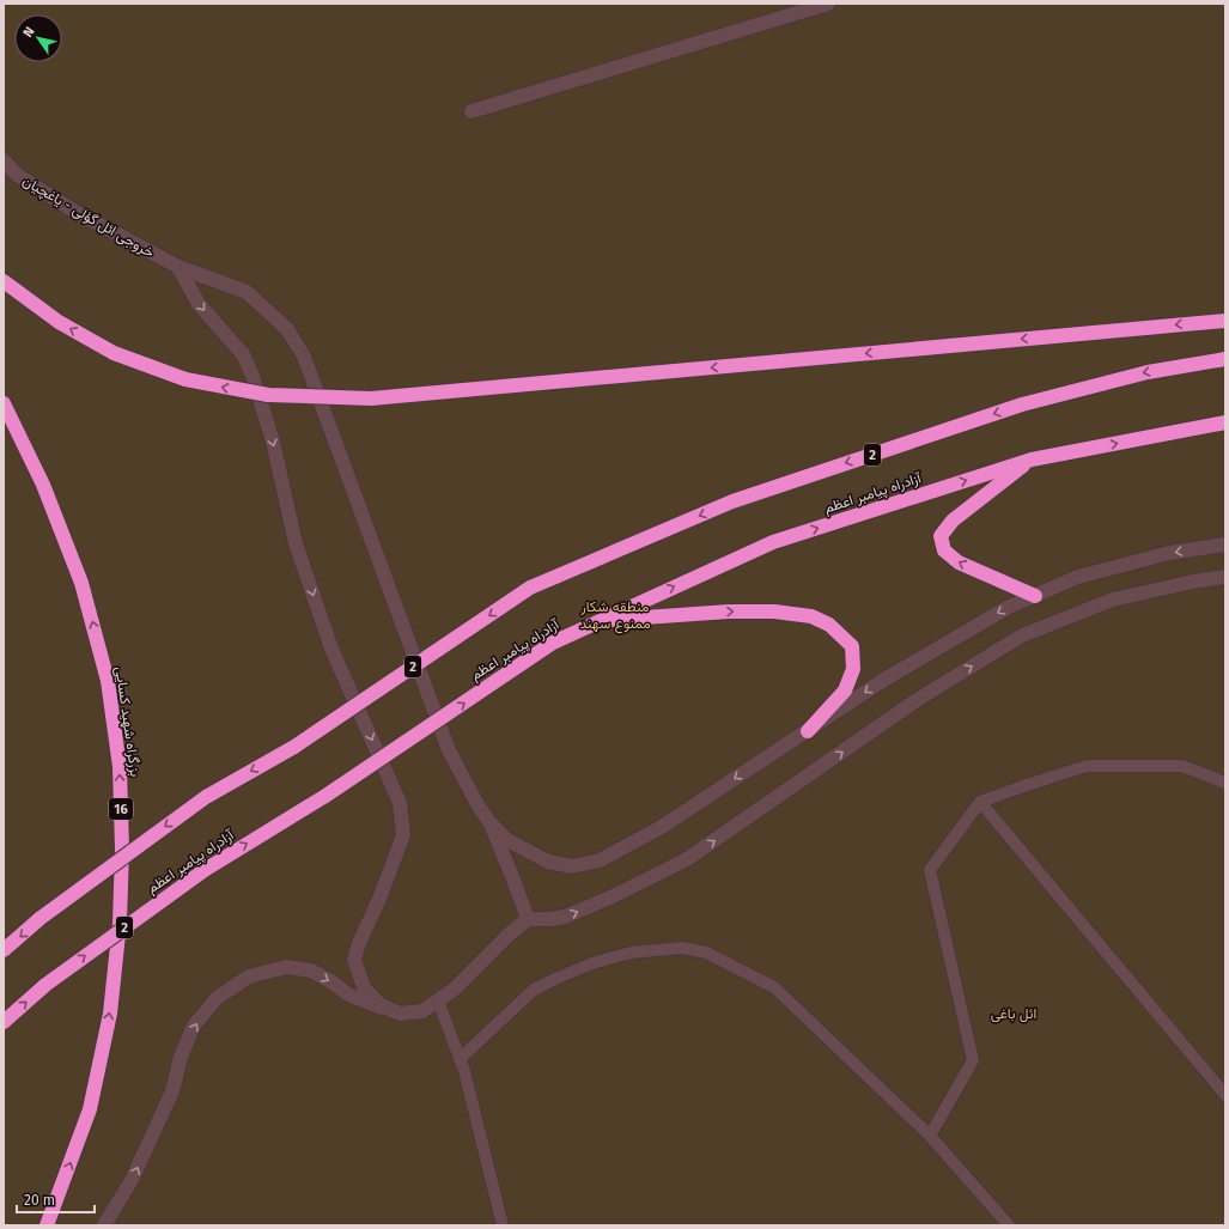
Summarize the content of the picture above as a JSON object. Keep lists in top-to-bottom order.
{
  "streets": {
    "highway": [
      "2",
      "آزادراه پیامبر اعظم",
      "بزرگراه شهید کسایی",
      "16"
    ],
    "main road": ["خروجی ائل گؤلی - یاغچیان"]
  },
  "one_way": ["بزرگراه شهید کسایی"],
  "parks": ["منطقه شکار ممنوع سهند", "ائل باغی"],
  "scale_bar": "20 m",
  "north": "top left"
}
